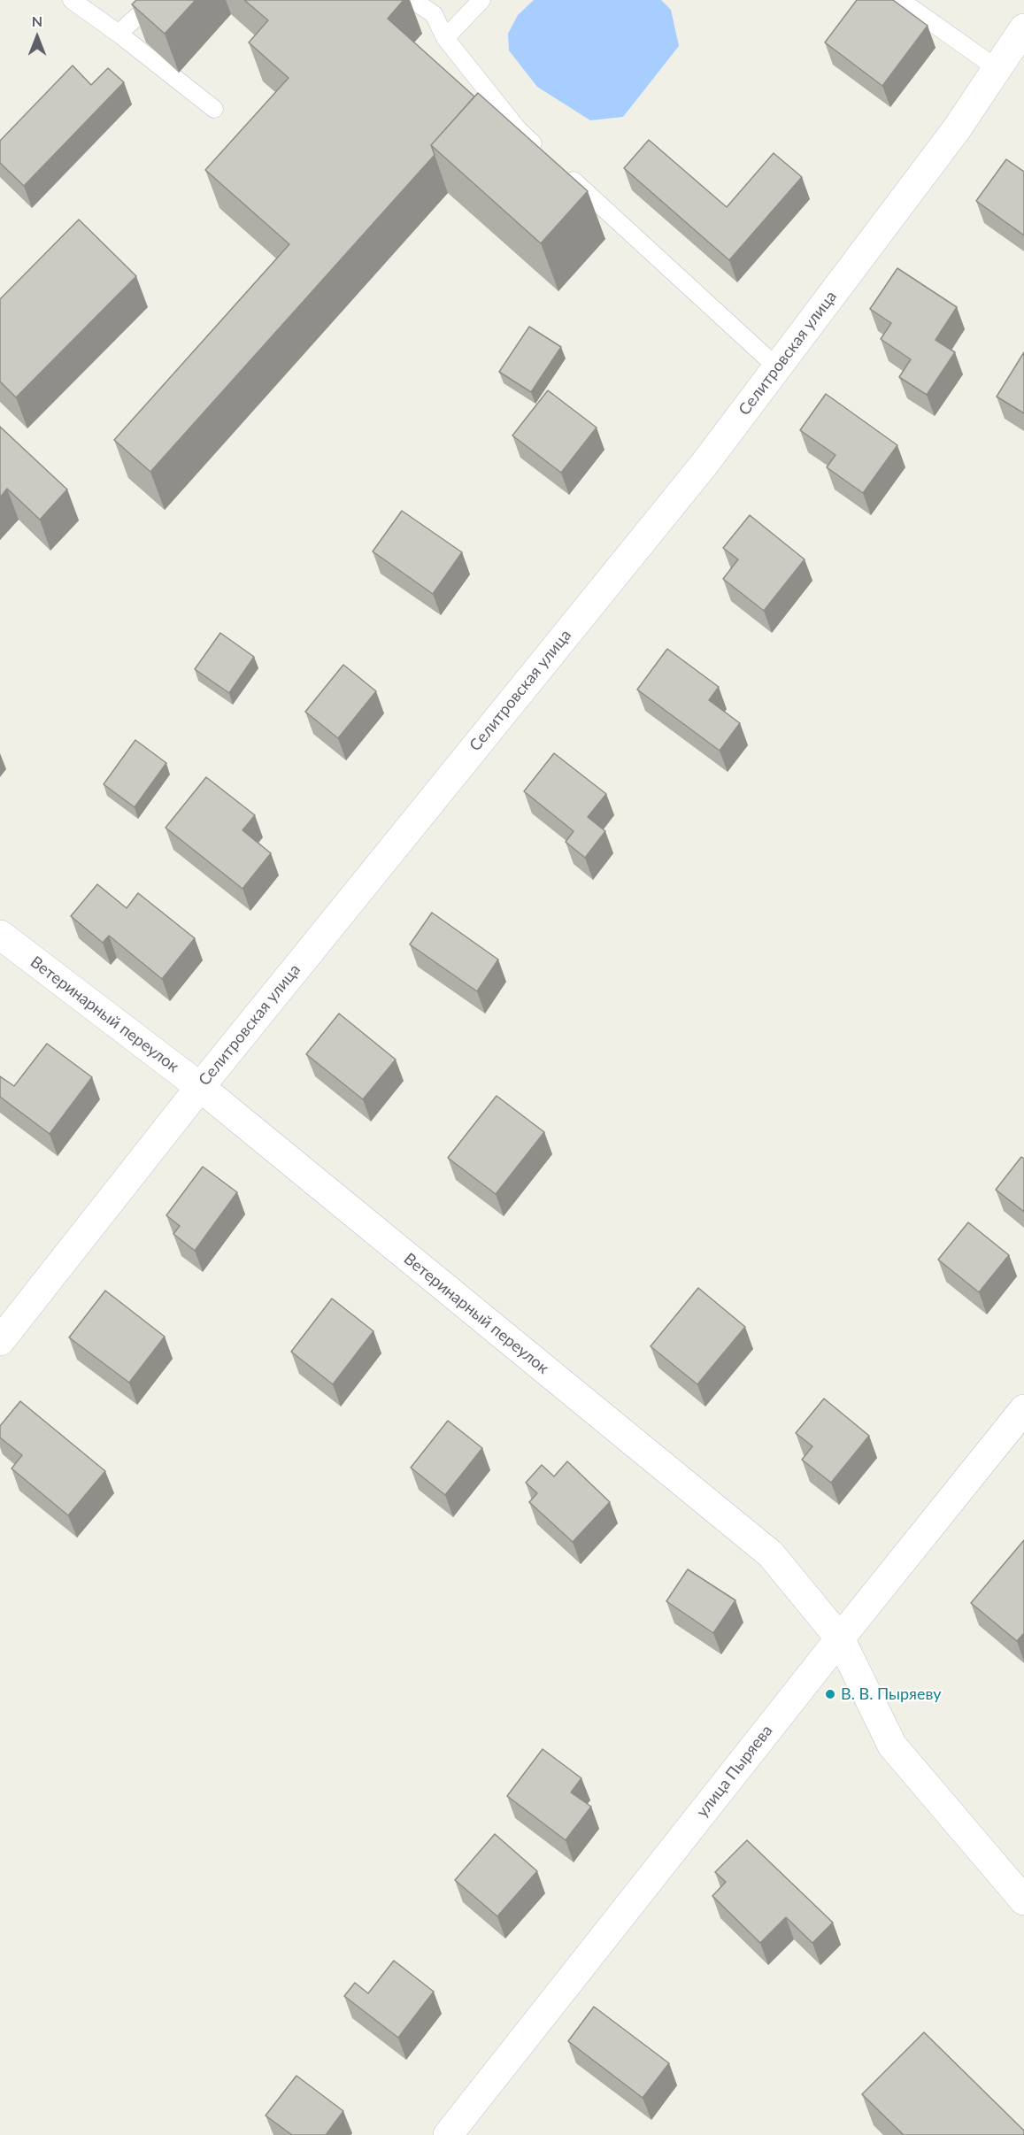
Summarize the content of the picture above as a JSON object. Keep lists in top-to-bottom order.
{
  "streets": {
    "street": ["Селитровская улица", "Ветеринарный переулок", "улица Пыряева"]
  },
  "crossings": [
    ["Селитровская улица", "Ветеринарный переулок"],
    ["Ветеринарный переулок", "улица Пыряева"]
  ],
  "places": ["В. В. Пыряеву"],
  "north": "top"
}
